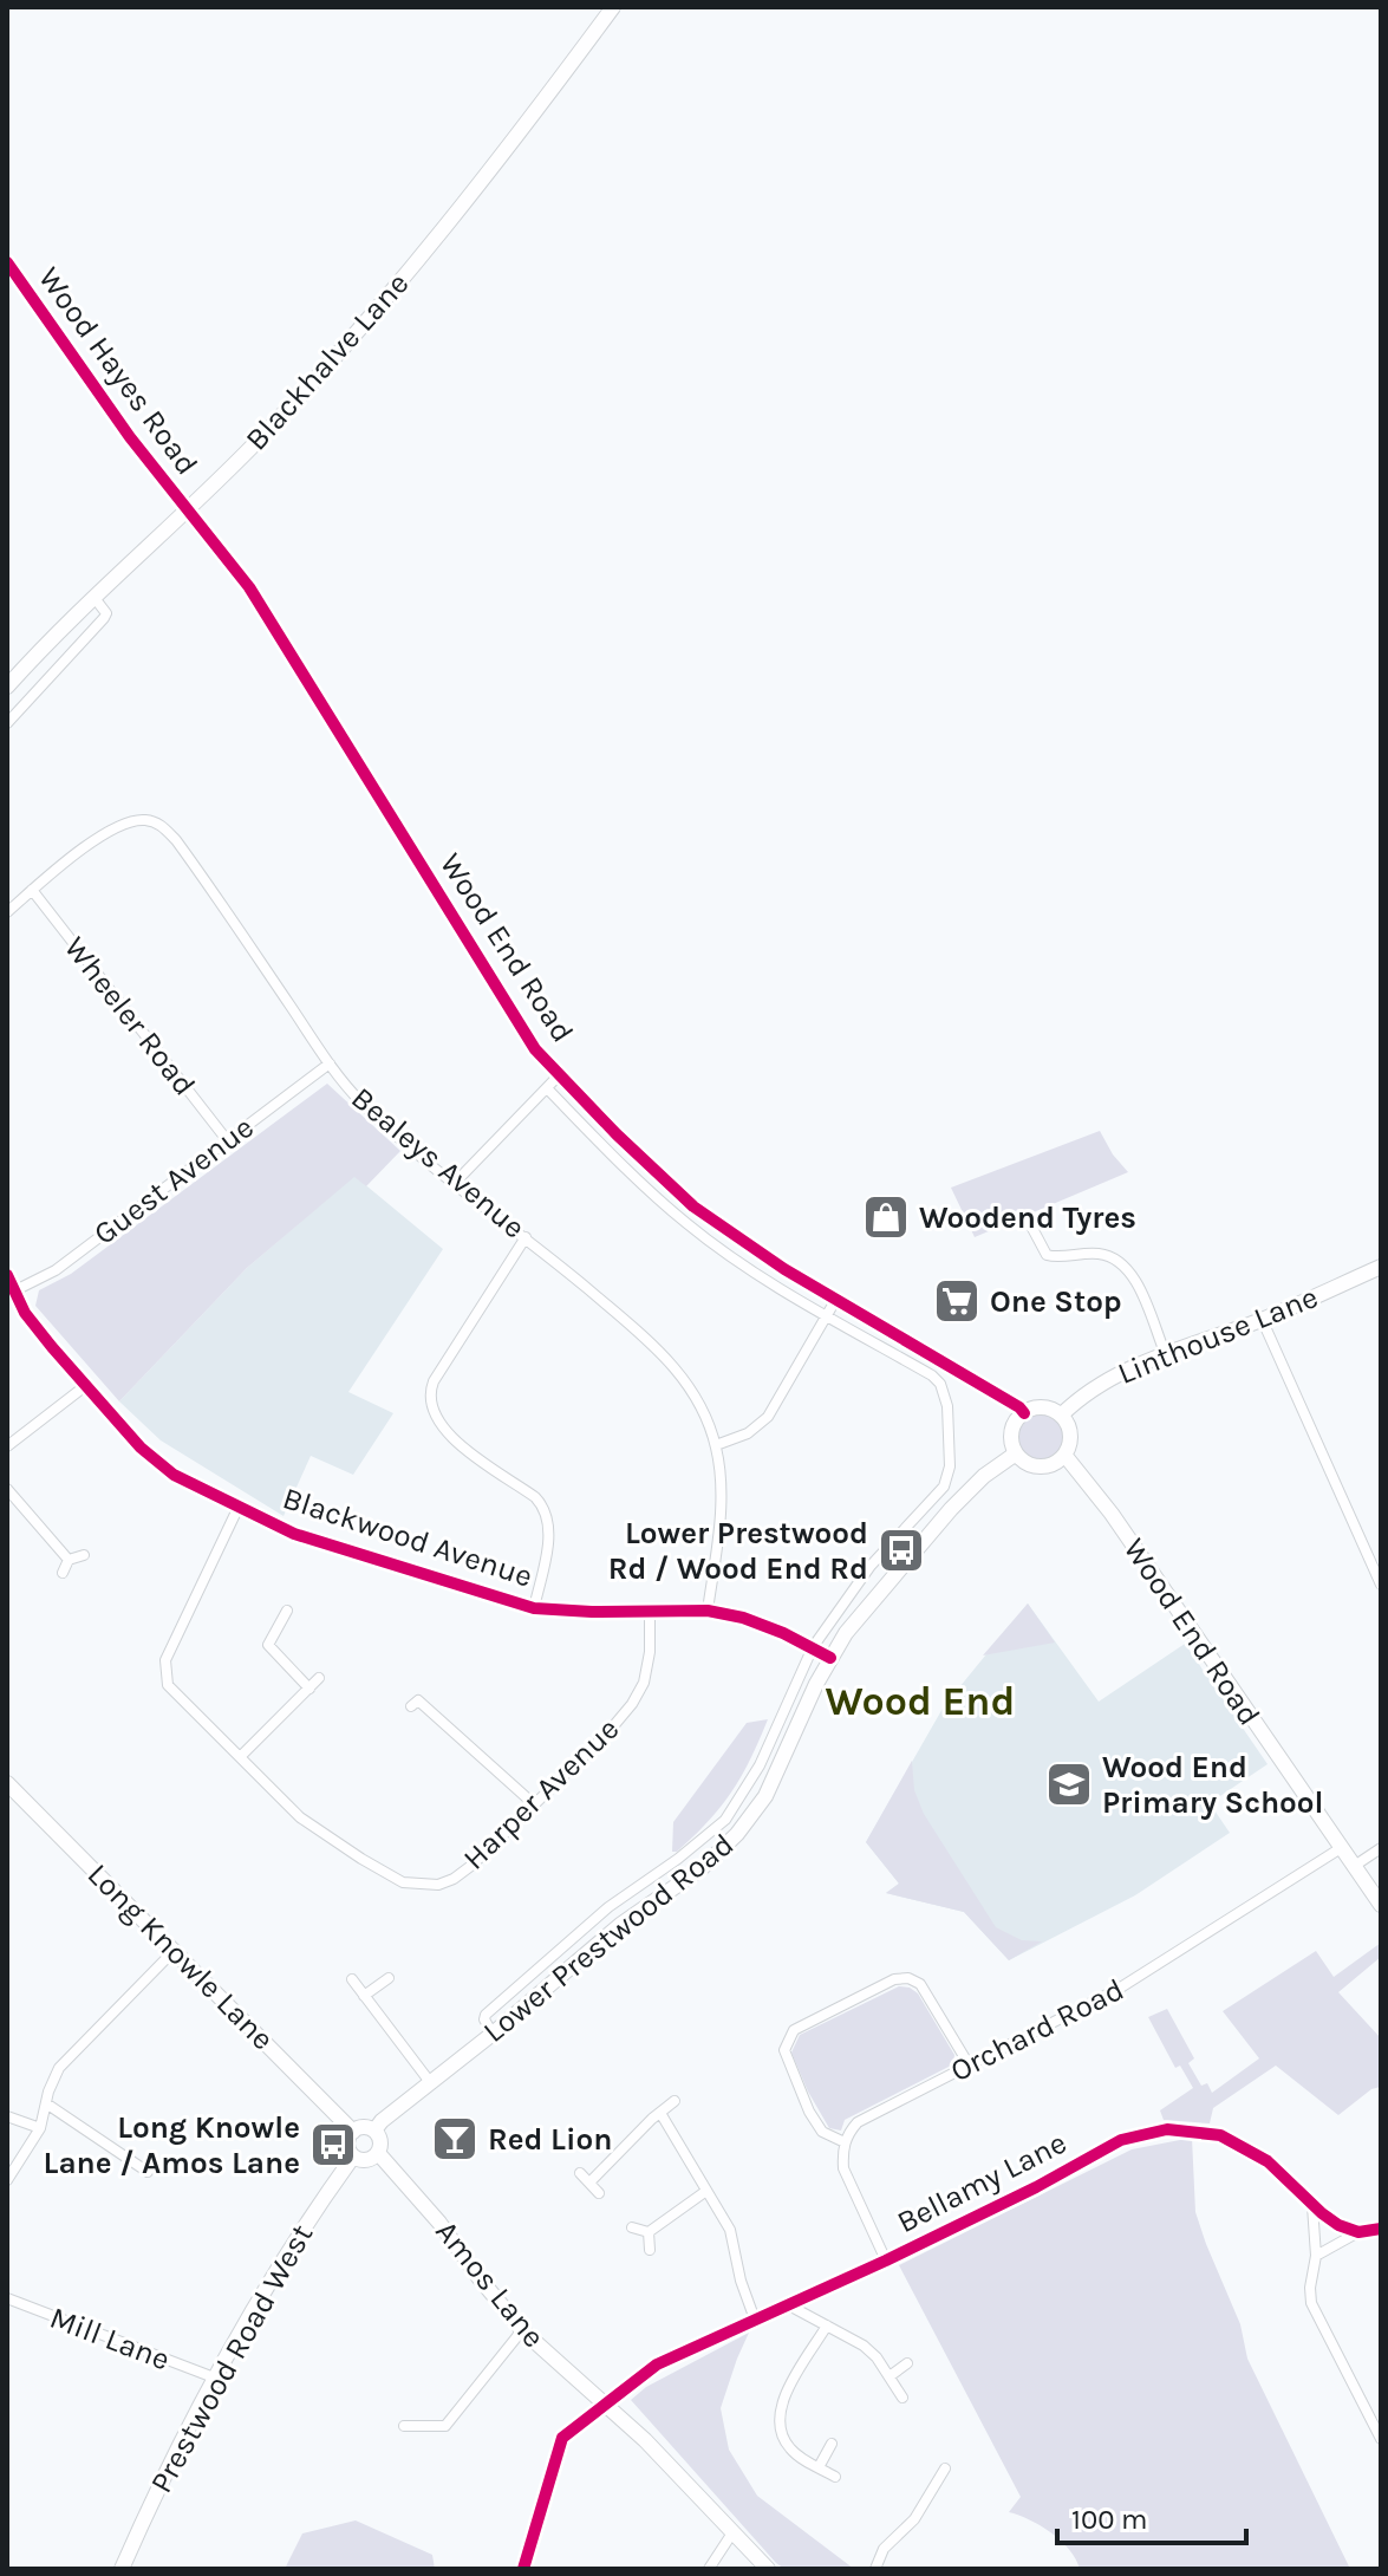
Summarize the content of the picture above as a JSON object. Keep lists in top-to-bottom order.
{
  "streets": {
    "street": [
      "Blackhalve Lane",
      "Wood Hayes Road",
      "Wood End Road",
      "Wheeler Road",
      "Bealeys Avenue",
      "Guest Avenue",
      "Linthouse Lane",
      "Blackwood Avenue",
      "Harper Avenue",
      "Lower Prestwood Road",
      "Long Knowle Lane",
      "Orchard Road",
      "Bellamy Lane",
      "Amos Lane",
      "Mill Lane",
      "Prestwood Road West"
    ]
  },
  "crossings": [
    ["Blackhalve Lane", "Wood Hayes Road"],
    ["Blackhalve Lane", "Wood End Road"],
    ["Wood Hayes Road", "Wood End Road"],
    ["Wood End Road", "Linthouse Lane"],
    ["Wood End Road", "Lower Prestwood Road"],
    ["Wood End Road", "Orchard Road"],
    ["Wheeler Road", "Bealeys Avenue"],
    ["Wheeler Road", "Guest Avenue"],
    ["Bealeys Avenue", "Guest Avenue"],
    ["Bealeys Avenue", "Blackwood Avenue"],
    ["Guest Avenue", "Blackwood Avenue"],
    ["Linthouse Lane", "Lower Prestwood Road"],
    ["Blackwood Avenue", "Harper Avenue"],
    ["Blackwood Avenue", "Lower Prestwood Road"],
    ["Lower Prestwood Road", "Long Knowle Lane"],
    ["Lower Prestwood Road", "Amos Lane"],
    ["Lower Prestwood Road", "Prestwood Road West"],
    ["Long Knowle Lane", "Amos Lane"],
    ["Long Knowle Lane", "Prestwood Road West"],
    ["Bellamy Lane", "Amos Lane"],
    ["Amos Lane", "Prestwood Road West"],
    ["Mill Lane", "Prestwood Road West"]
  ],
  "districts": ["Wood End"],
  "places": {
    "shop": ["Woodend Tyres"],
    "supermarket": ["One Stop"],
    "bus stop": ["Lower Prestwood Rd / Wood End Rd", "Long Knowle Lane / Amos Lane"],
    "school or university": ["Wood End Primary School"],
    "bar": ["Red Lion"]
  },
  "scale_bar": "100 m"
}
